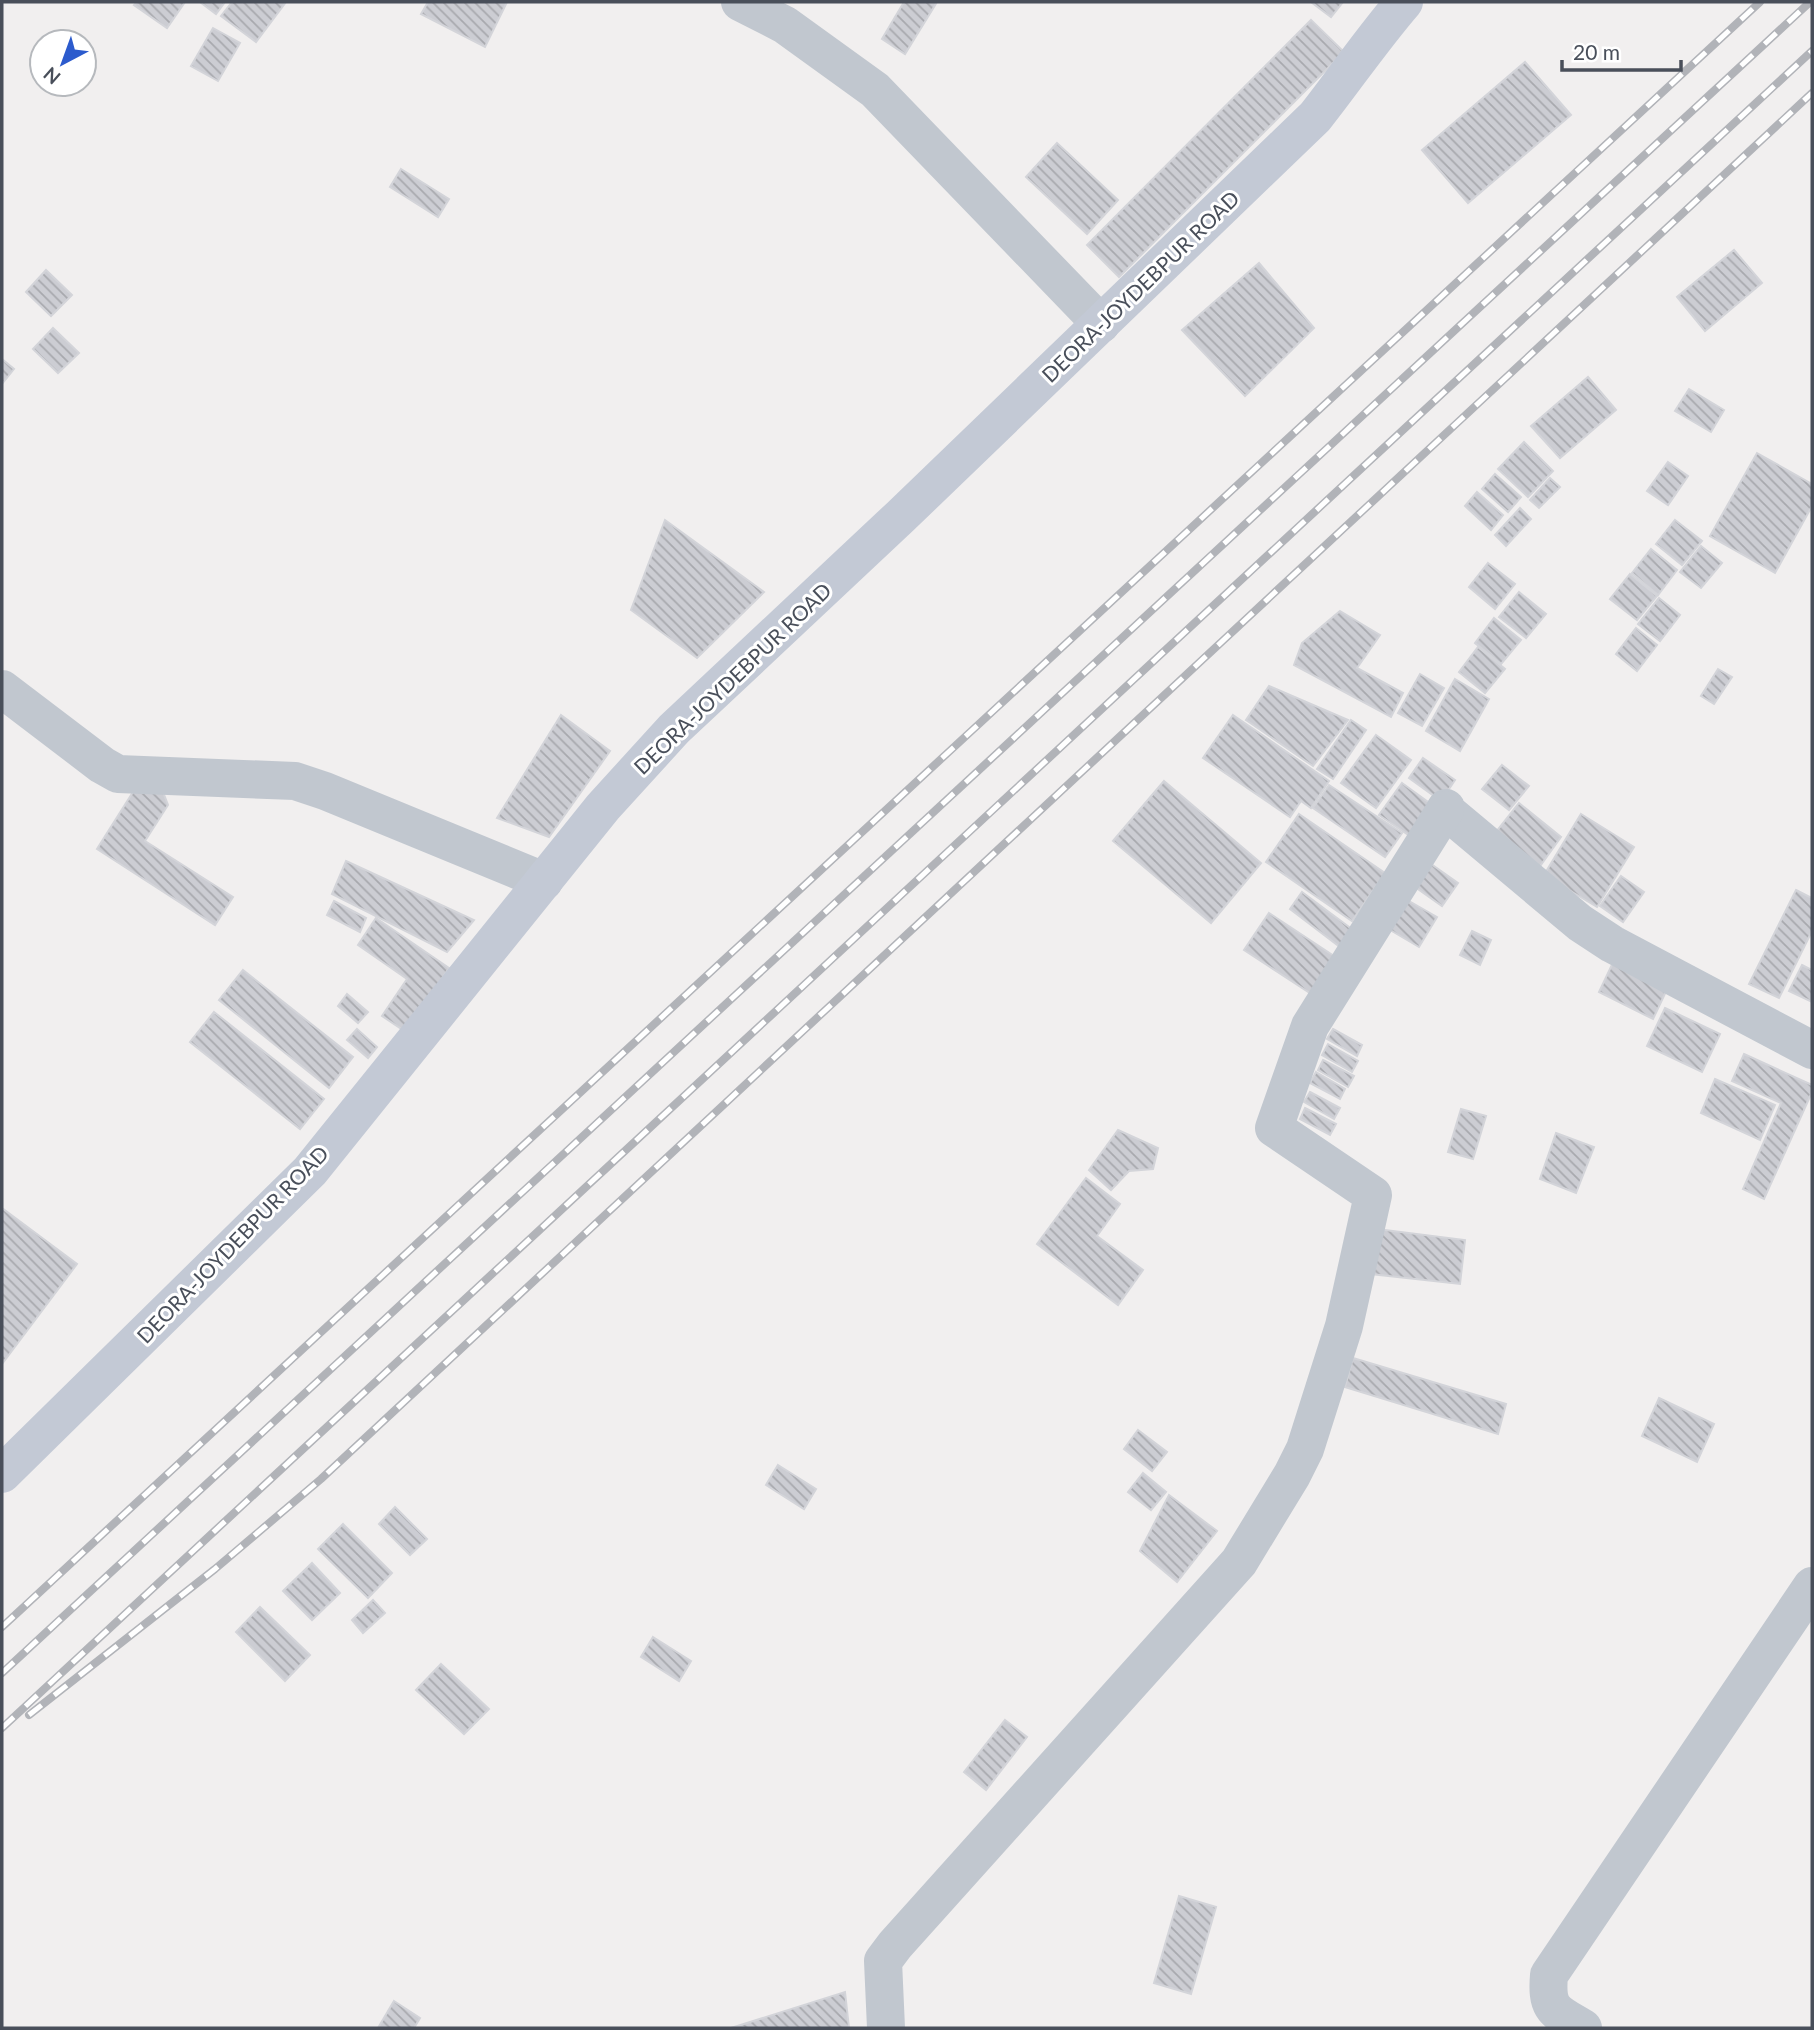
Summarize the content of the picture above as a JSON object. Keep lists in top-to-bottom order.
{
  "streets": {
    "street": ["DEORA-JOYDEBPUR ROAD"]
  },
  "scale_bar": "20 m",
  "north": "bottom left"
}
